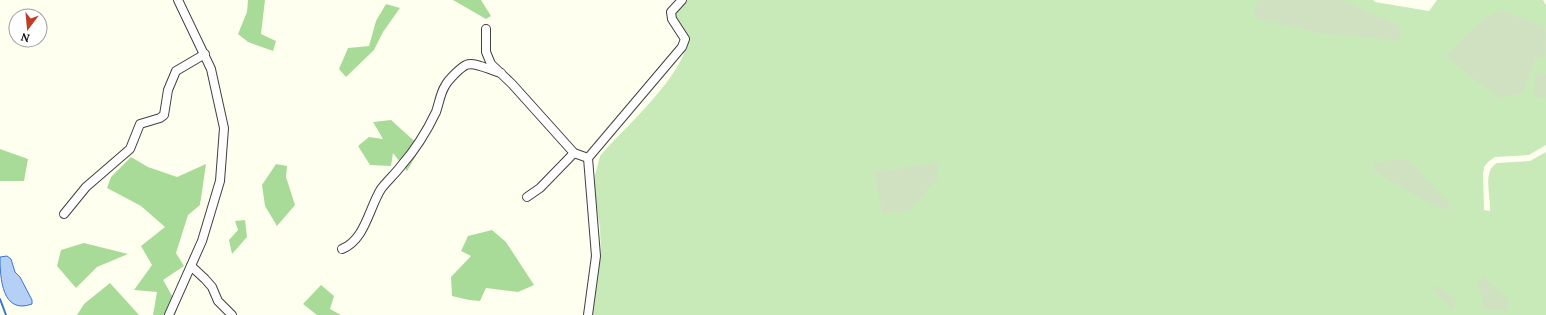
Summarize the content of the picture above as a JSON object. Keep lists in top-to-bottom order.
{
  "north": "bottom"
}
